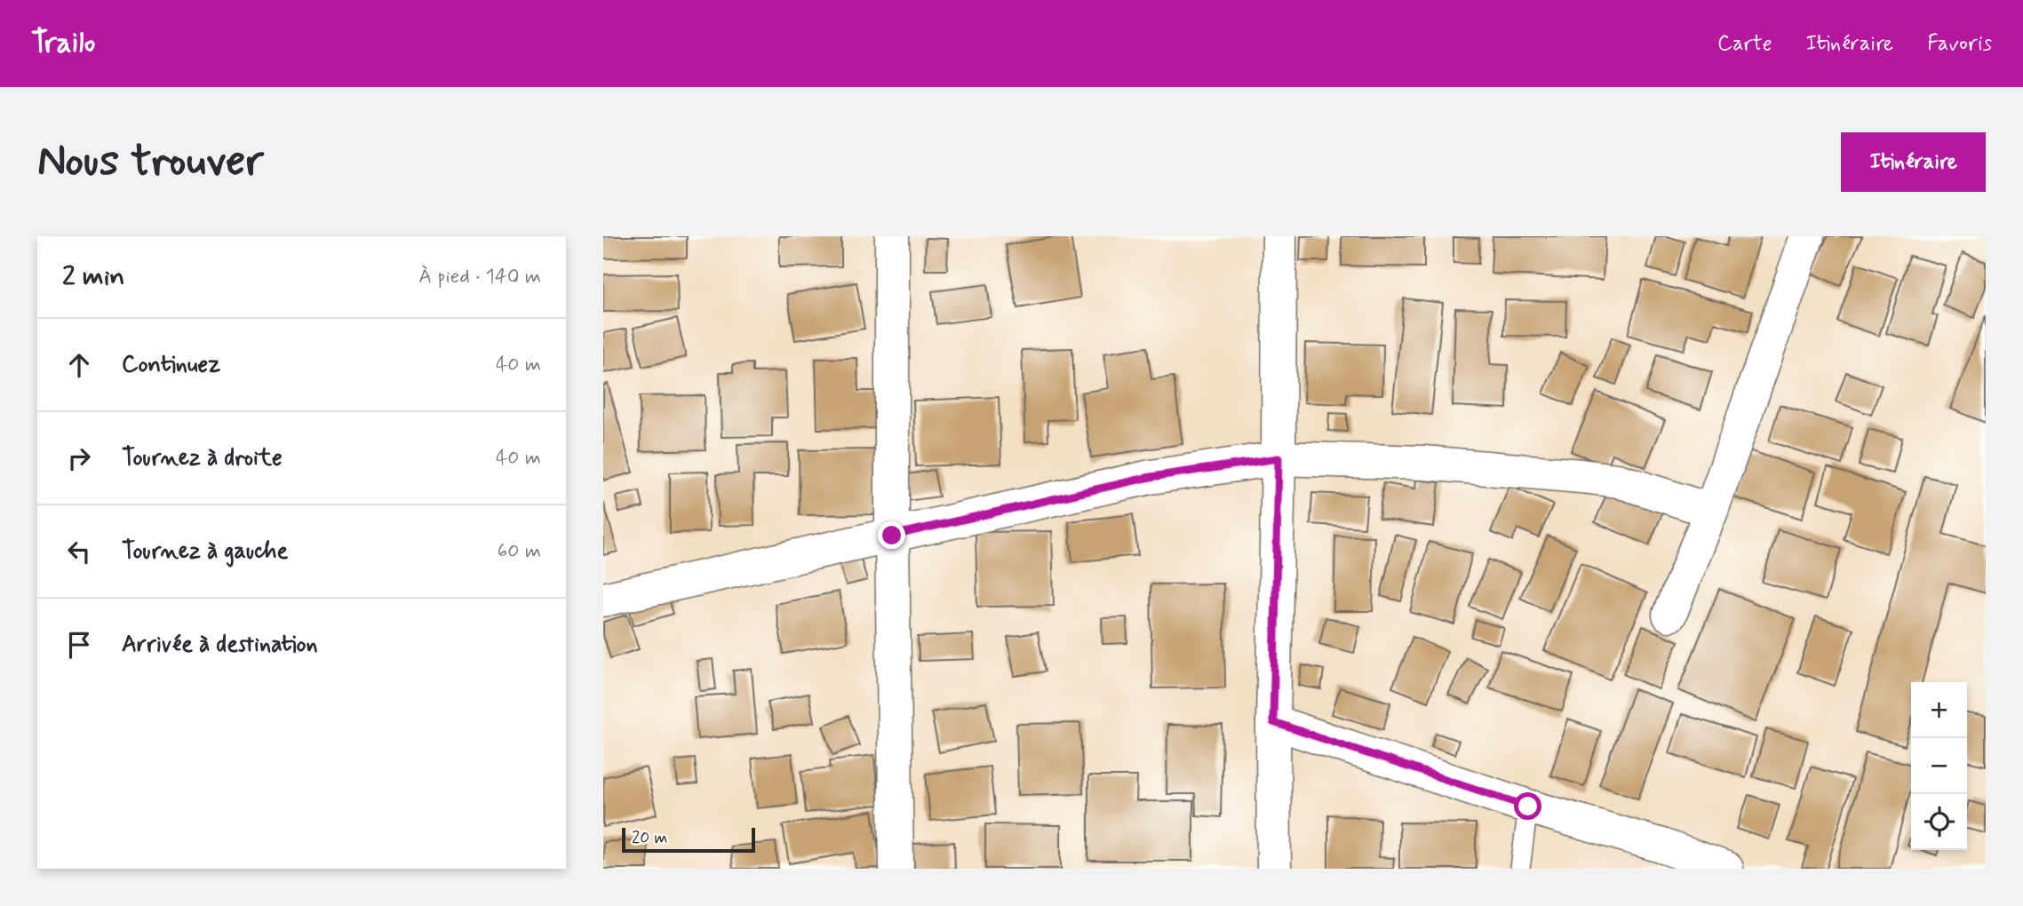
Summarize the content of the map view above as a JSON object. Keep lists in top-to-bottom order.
{
  "scale_bar": "20 m",
  "page": {
    "header": "Trailo",
    "nav": ["Carte", "Itinéraire", "Favoris"],
    "buttons": "Itinéraire",
    "title": "Nous trouver",
    "heading": ["2 min", "À pied · 140 m"],
    "list": [
      ["Continuez", "40 m"],
      ["Tournez à droite", "40 m"],
      ["Tournez à gauche", "60 m"],
      "Arrivée à destination"
    ],
    "map_buttons": ["+", "−"],
    "scale": "20 m"
  }
}
